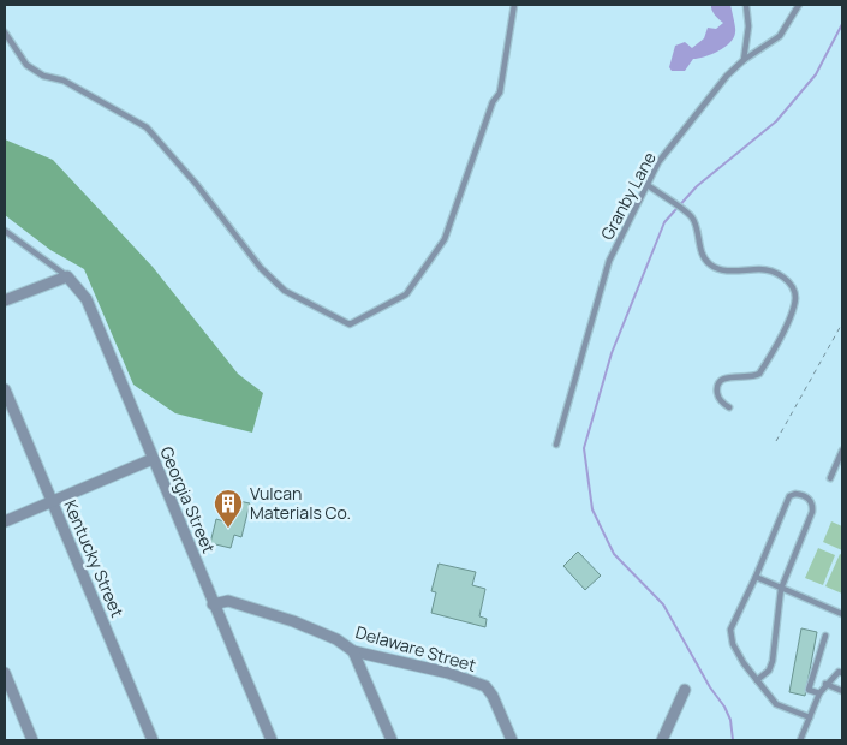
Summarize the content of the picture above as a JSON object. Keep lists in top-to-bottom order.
{
  "streets": {
    "street": ["Georgia Street", "Kentucky Street", "Delaware Street"],
    "lane": ["Granby Lane"]
  },
  "crossings": [
    ["Georgia Street", "Delaware Street"]
  ],
  "places": {
    "building": ["Vulcan Materials Co."]
  }
}
